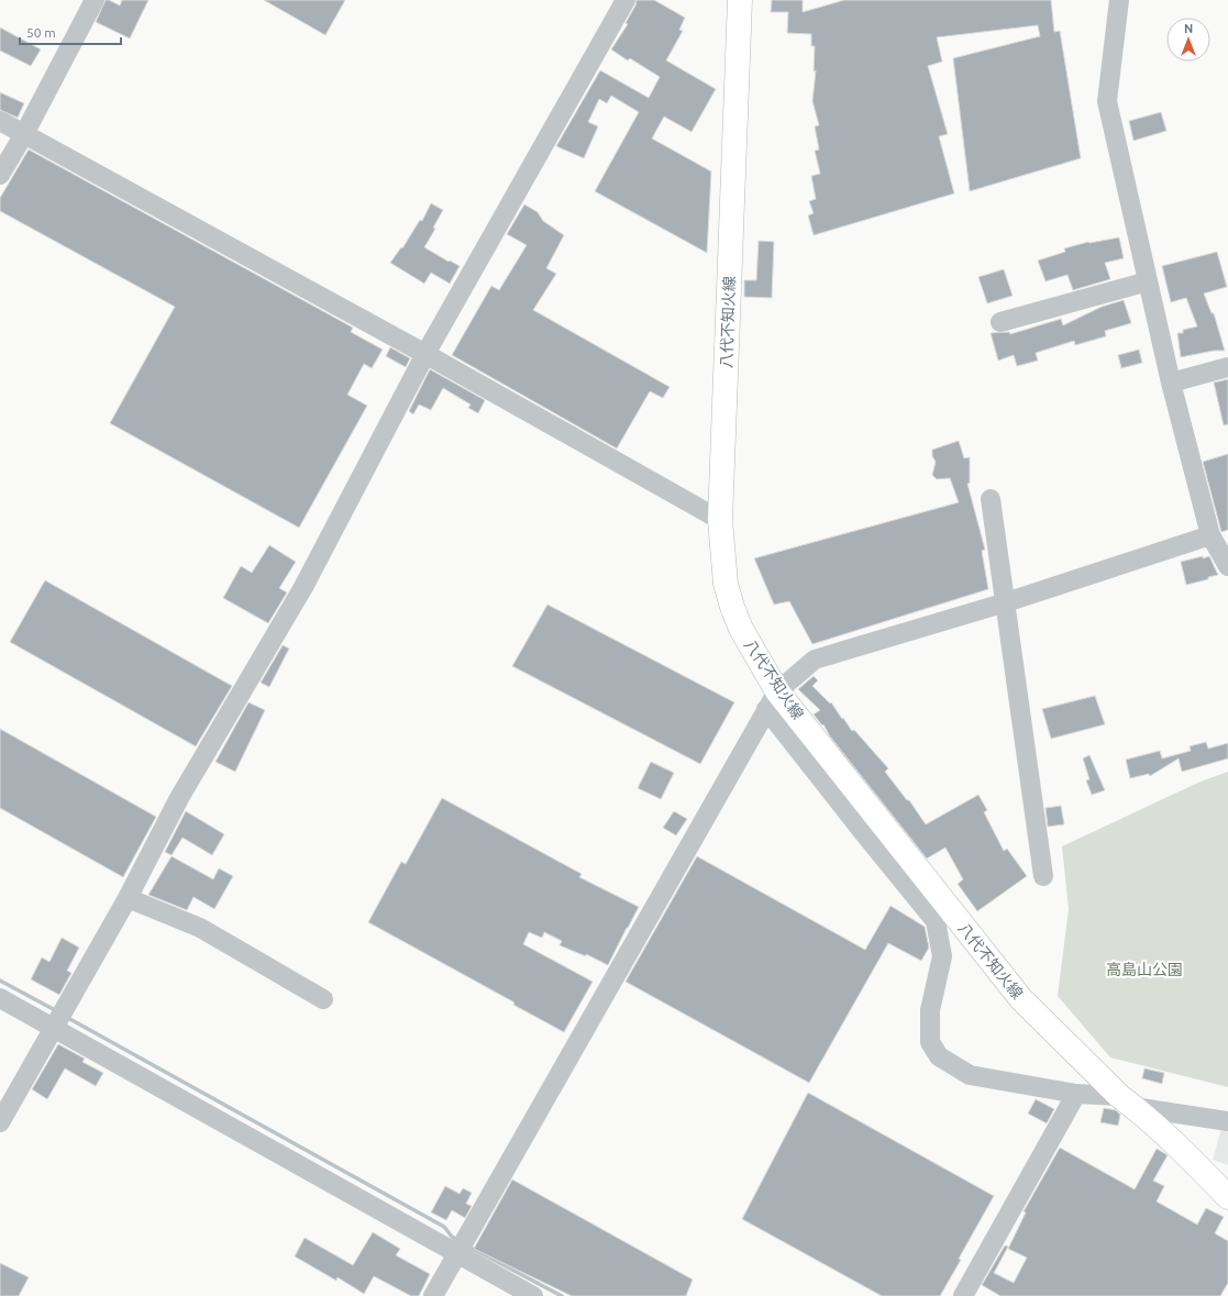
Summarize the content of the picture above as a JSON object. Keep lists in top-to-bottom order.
{
  "streets": {
    "main road": ["八代不知火線"]
  },
  "parks": ["高島山公園"],
  "scale_bar": "50 m",
  "north": "top"
}
